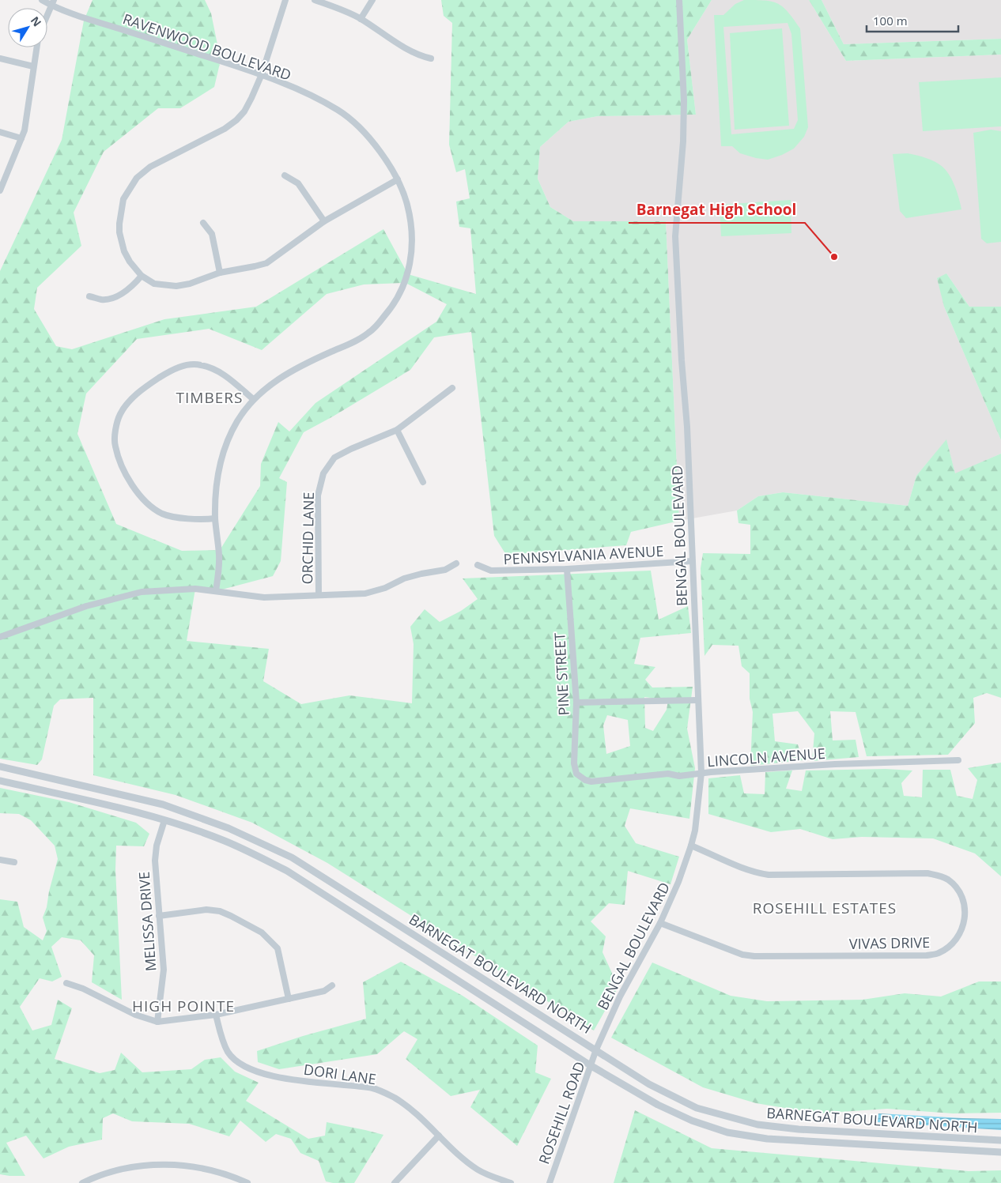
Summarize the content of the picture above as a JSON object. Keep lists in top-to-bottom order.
{
  "streets": {
    "street": [
      "RAVENWOOD BOULEVARD",
      "BENGAL BOULEVARD",
      "ORCHID LANE",
      "PENNSYLVANIA AVENUE",
      "PINE STREET",
      "LINCOLN AVENUE",
      "MELISSA DRIVE",
      "VIVAS DRIVE",
      "BARNEGAT BOULEVARD NORTH",
      "DORI LANE",
      "ROSEHILL ROAD"
    ]
  },
  "crossings": [
    ["BENGAL BOULEVARD", "PENNSYLVANIA AVENUE"],
    ["BENGAL BOULEVARD", "LINCOLN AVENUE"],
    ["BENGAL BOULEVARD", "VIVAS DRIVE"],
    ["BENGAL BOULEVARD", "BARNEGAT BOULEVARD NORTH"],
    ["BENGAL BOULEVARD", "ROSEHILL ROAD"],
    ["PENNSYLVANIA AVENUE", "PINE STREET"],
    ["PINE STREET", "LINCOLN AVENUE"],
    ["MELISSA DRIVE", "BARNEGAT BOULEVARD NORTH"],
    ["BARNEGAT BOULEVARD NORTH", "ROSEHILL ROAD"]
  ],
  "districts": ["TIMBERS", "ROSEHILL ESTATES", "HIGH POINTE"],
  "places": ["Barnegat High School"],
  "scale_bar": "100 m",
  "north": "top right"
}
